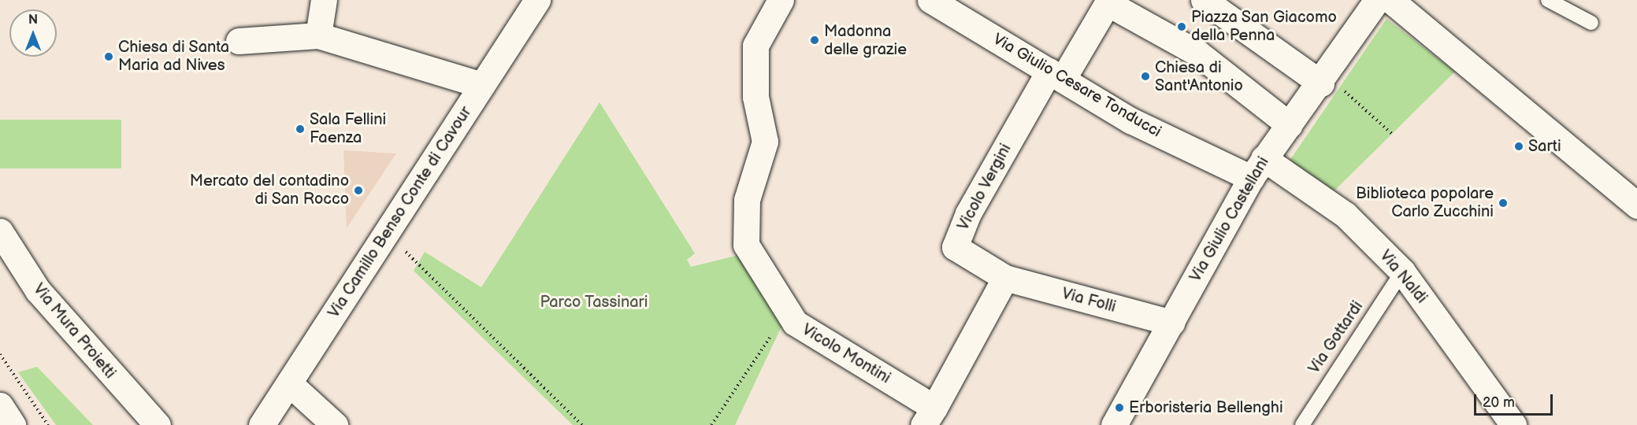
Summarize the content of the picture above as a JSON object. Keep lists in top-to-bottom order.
{
  "streets": {
    "street": [
      "Via Giulio Cesare Tonducci",
      "Vicolo Vergini",
      "Via Camillo Benso Conte di Cavour",
      "Via Giulio Castellani",
      "Via Naldi",
      "Via Folli",
      "Via Mura Proietti",
      "Vicolo Montini"
    ],
    "lane": ["Via Gottardi"]
  },
  "crossings": [
    ["Via Giulio Cesare Tonducci", "Vicolo Vergini"],
    ["Via Giulio Cesare Tonducci", "Via Giulio Castellani"],
    ["Via Giulio Cesare Tonducci", "Via Naldi"],
    ["Vicolo Vergini", "Via Folli"],
    ["Via Giulio Castellani", "Via Naldi"],
    ["Via Giulio Castellani", "Via Folli"],
    ["Via Naldi", "Via Gottardi"]
  ],
  "parks": ["Parco Tassinari"],
  "places": [
    "Piazza San Giacomo della Penna",
    "Madonna delle grazie",
    "Chiesa di Santa Maria ad Nives",
    "Chiesa di Sant'Antonio",
    "Sala Fellini Faenza",
    "Sarti",
    "Mercato del contadino di San Rocco",
    "Biblioteca popolare Carlo Zucchini",
    "Erboristeria Bellenghi"
  ],
  "scale_bar": "20 m",
  "north": "top"
}
